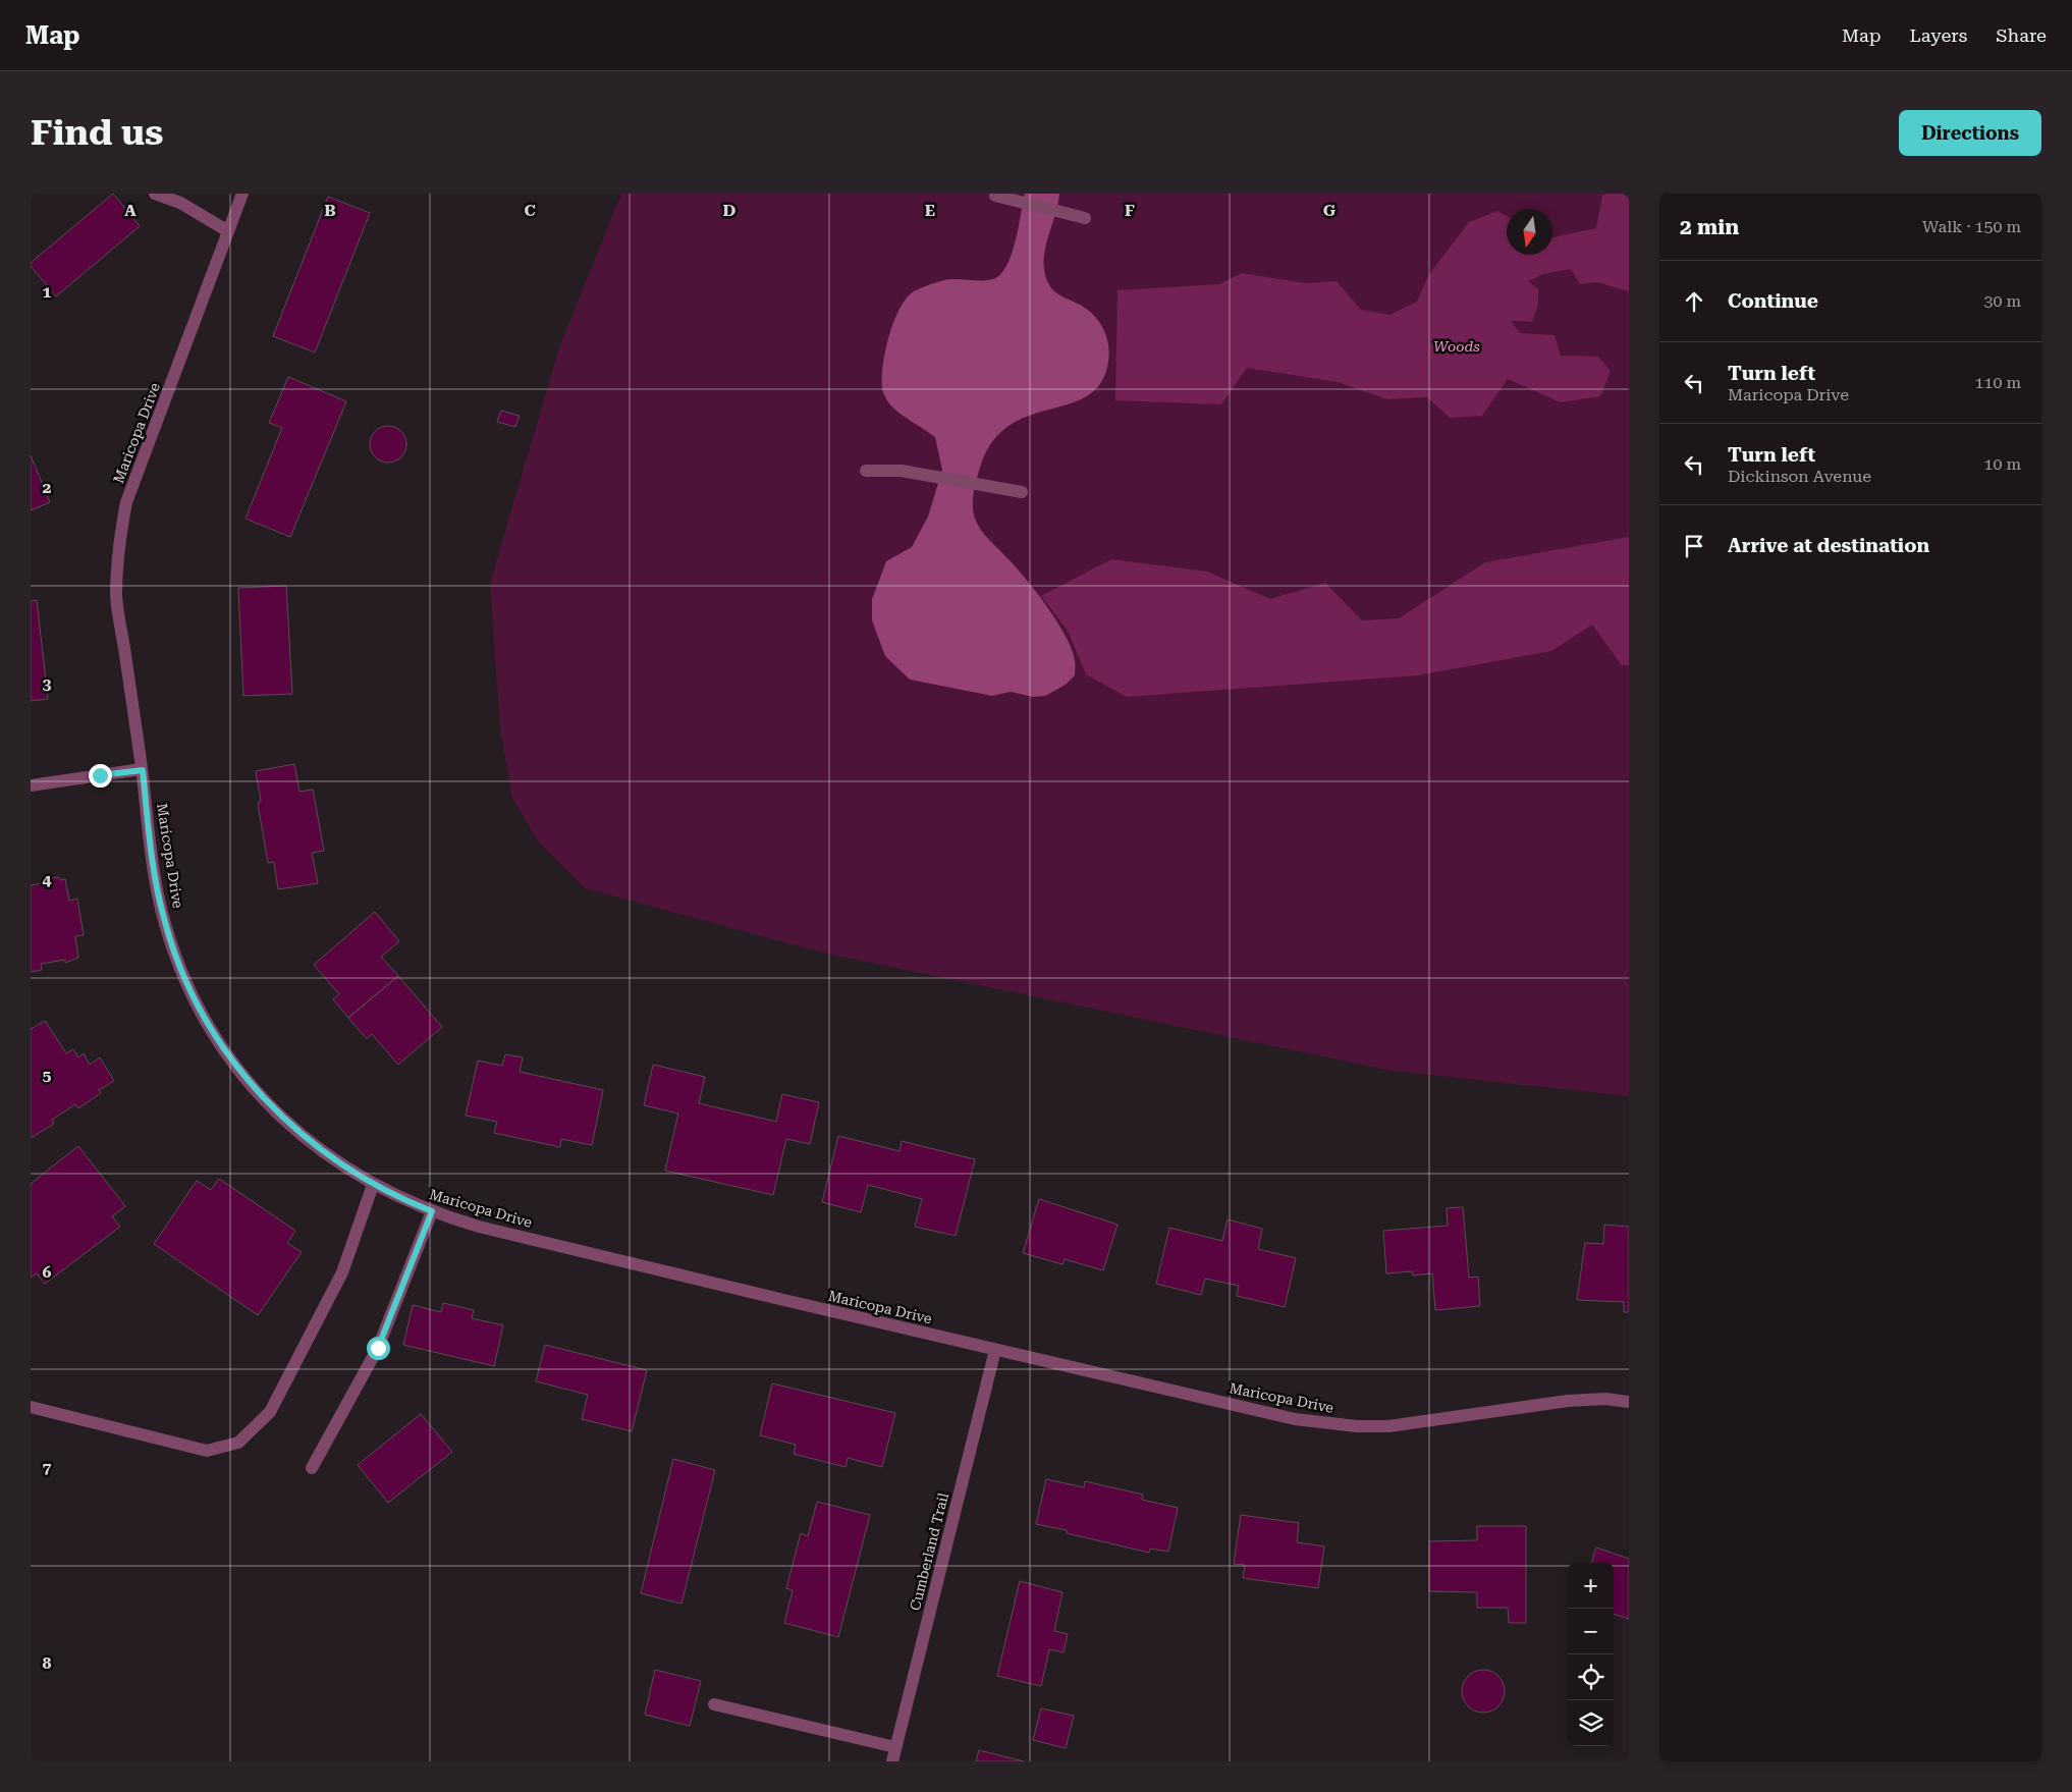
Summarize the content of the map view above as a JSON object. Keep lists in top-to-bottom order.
{
  "streets": {
    "street": ["Maricopa Drive", "Cumberland Trail"]
  },
  "crossings": [
    ["Maricopa Drive", "Cumberland Trail"]
  ],
  "parks": ["Woods"],
  "north": "bottom",
  "page": {
    "header": "Map",
    "nav": ["Map", "Layers", "Share"],
    "buttons": "Directions",
    "title": "Find us",
    "heading": ["2 min", "Walk · 150 m"],
    "list": [
      ["Continue", "30 m"],
      ["Turn left", "Maricopa Drive", "110 m"],
      ["Turn left", "Dickinson Avenue", "10 m"],
      "Arrive at destination"
    ],
    "map_buttons": ["+", "−"]
  },
  "grid": {
    "columns": [
      "A",
      "B",
      "C",
      "D",
      "E",
      "F",
      "G"
    ],
    "rows": [
      "1",
      "2",
      "3",
      "4",
      "5",
      "6",
      "7",
      "8"
    ]
  }
}
